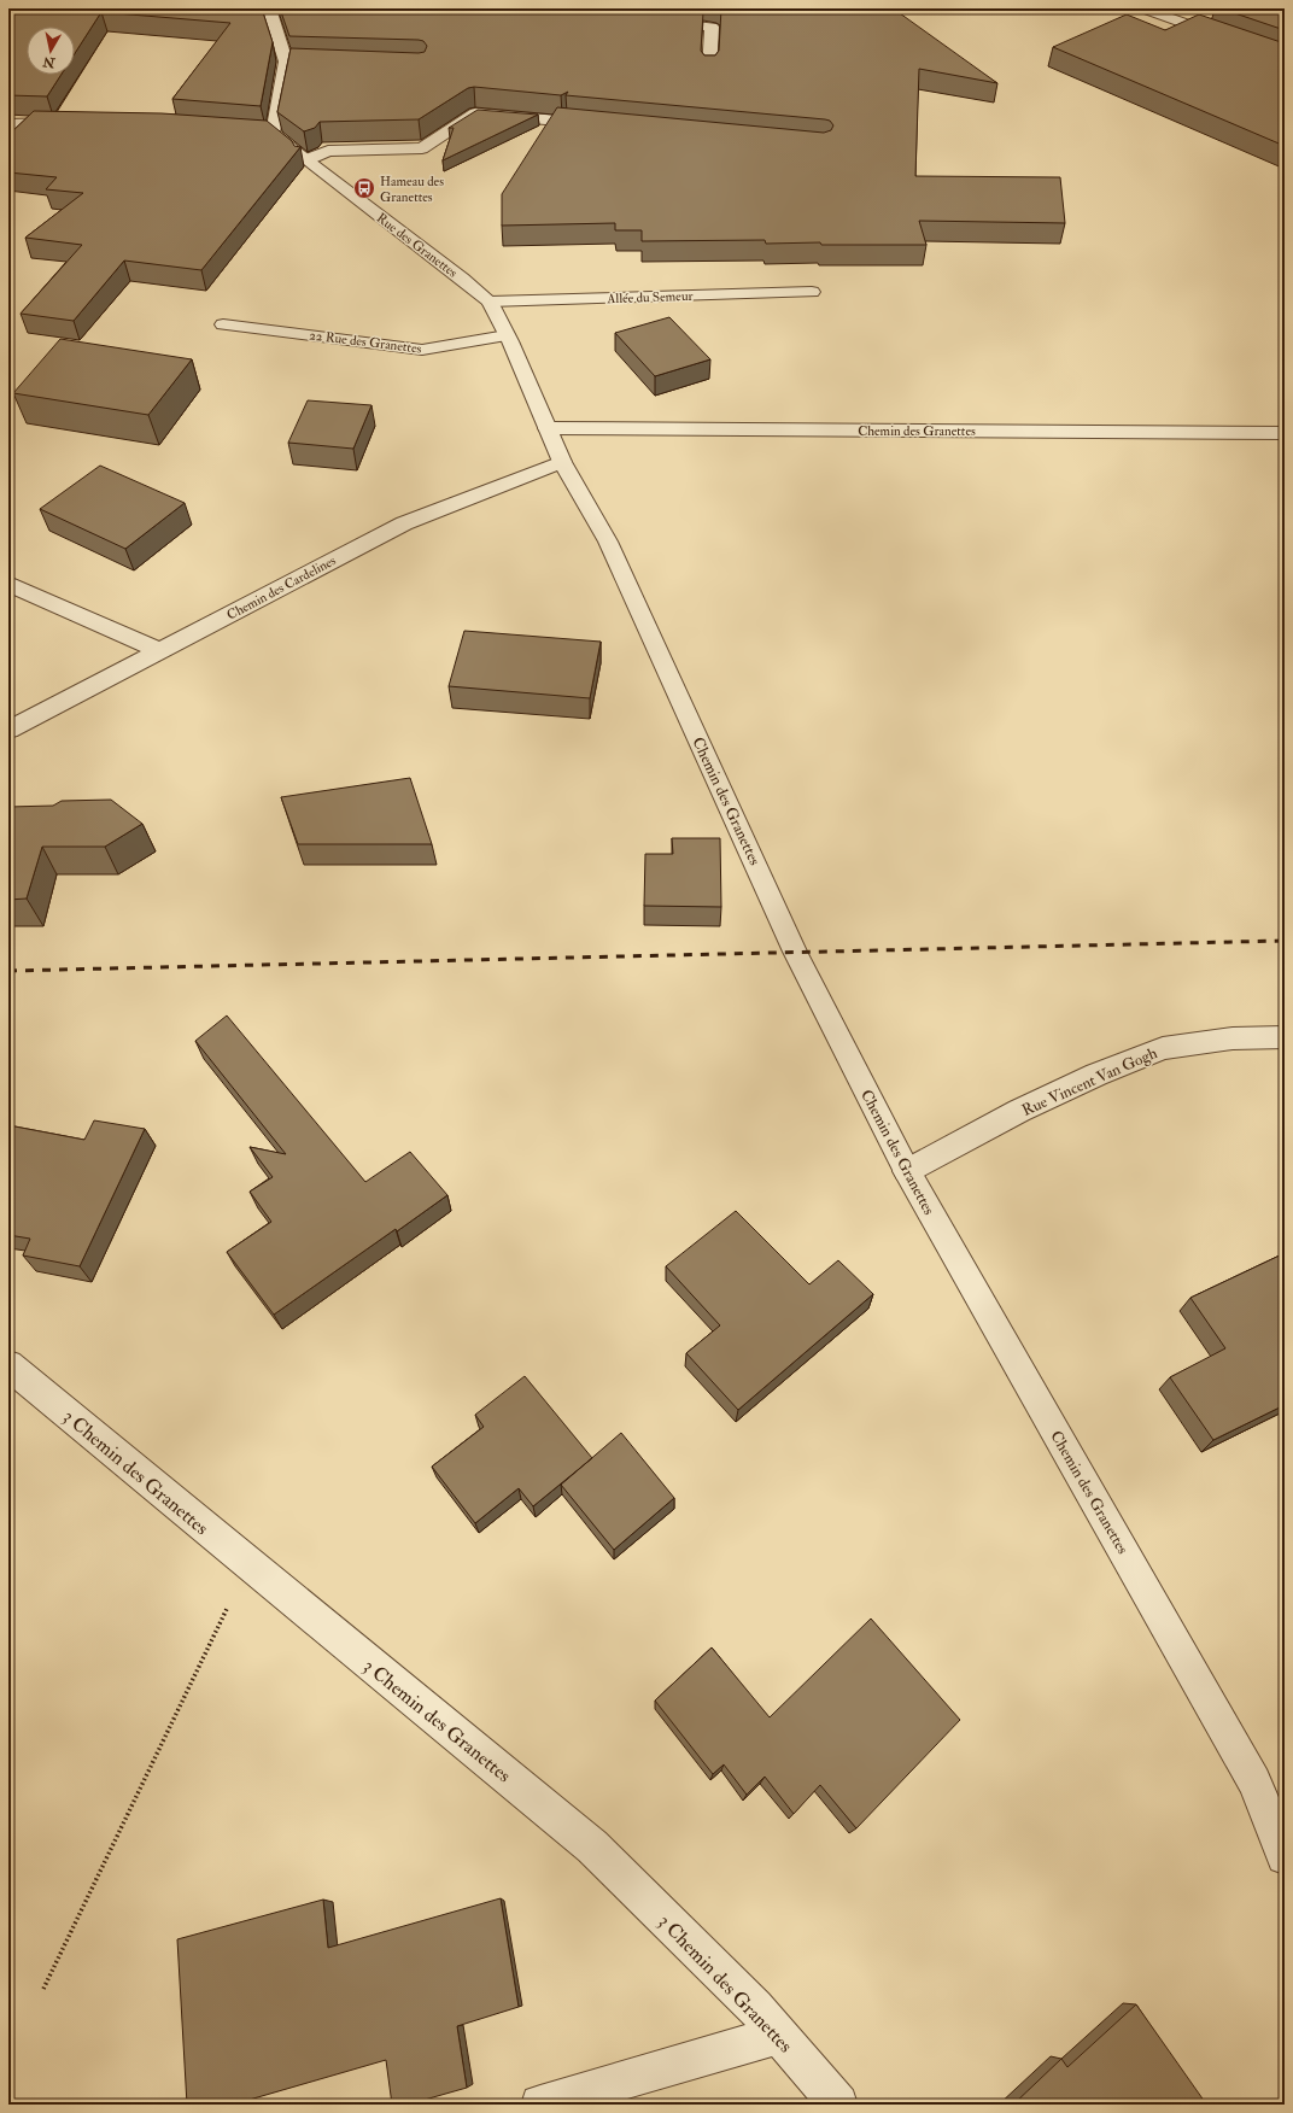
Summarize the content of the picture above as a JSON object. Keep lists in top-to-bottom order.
{
  "streets": {
    "street": [
      "Rue des Granettes",
      "Allée du Semeur",
      "22 Rue des Granettes",
      "Chemin des Granettes",
      "Chemin des Cardelines",
      "Rue Vincent Van Gogh",
      "3 Chemin des Granettes"
    ]
  },
  "crossings": [
    ["Rue des Granettes", "Allée du Semeur"],
    ["Rue des Granettes", "22 Rue des Granettes"],
    ["Rue des Granettes", "Chemin des Granettes"],
    ["22 Rue des Granettes", "Chemin des Granettes"],
    ["Chemin des Granettes", "Chemin des Cardelines"],
    ["Chemin des Granettes", "Rue Vincent Van Gogh"]
  ],
  "places": {
    "bus stop": ["Hameau des Granettes"]
  },
  "north": "bottom"
}
